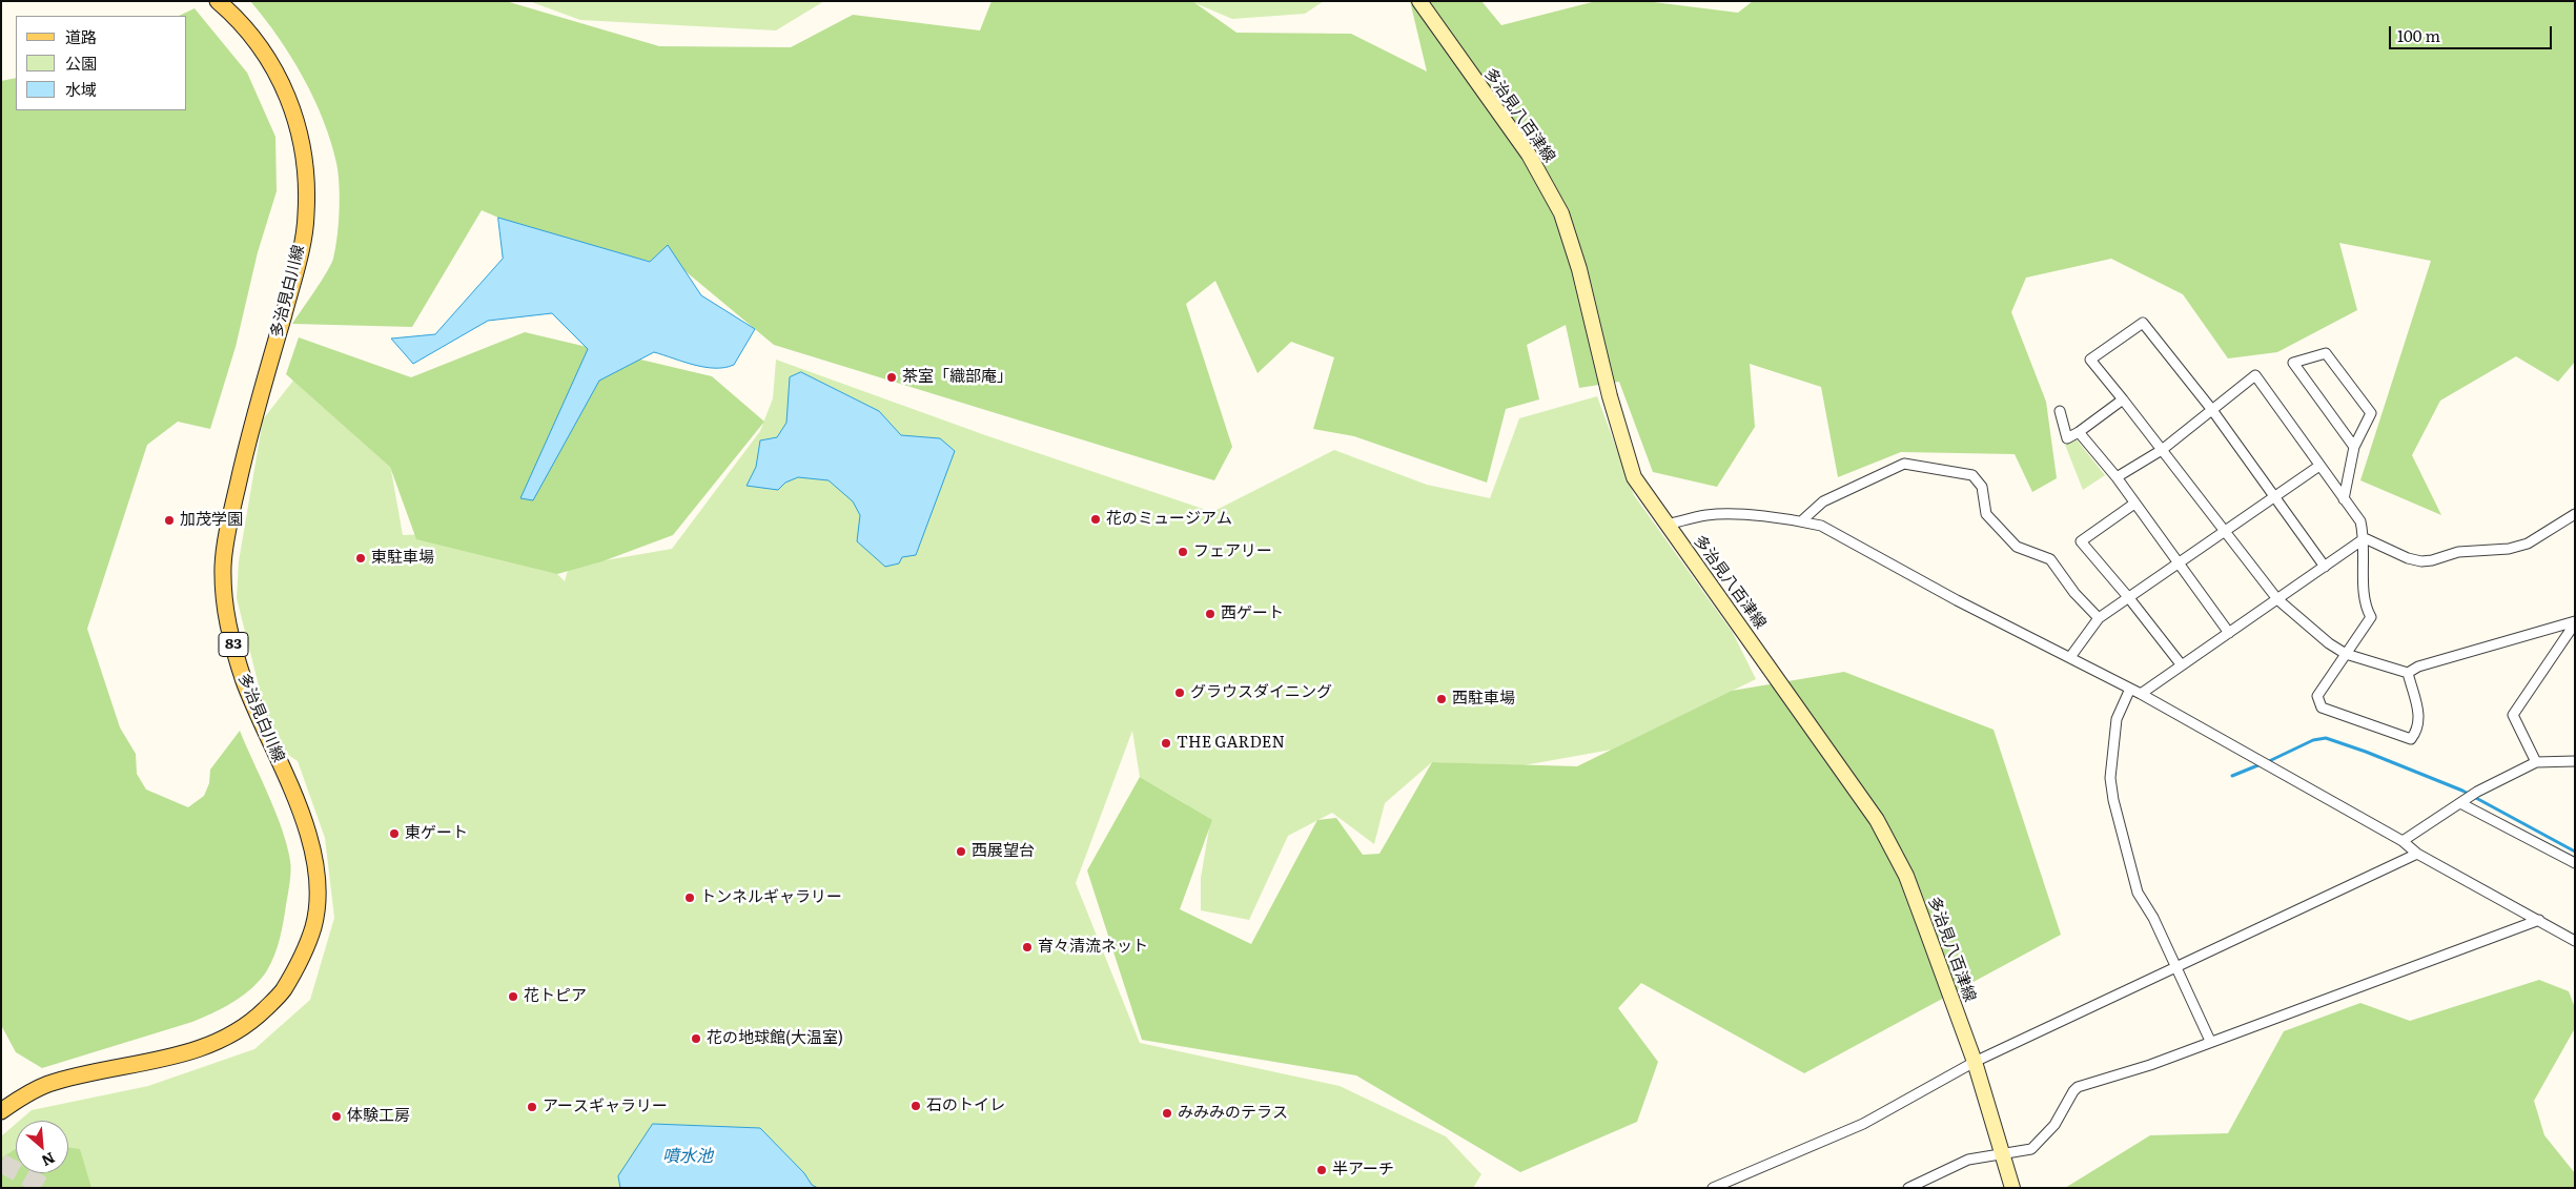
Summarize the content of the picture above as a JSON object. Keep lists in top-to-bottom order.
{
  "streets": {
    "main road": ["多治見八百津線", "多治見白川線", "83"]
  },
  "water": ["噴水池"],
  "places": [
    "茶室「織部庵」",
    "花のミュージアム",
    "加茂学園",
    "フェアリー",
    "東駐車場",
    "西ゲート",
    "グラウスダイニング",
    "西駐車場",
    "THE GARDEN",
    "東ゲート",
    "西展望台",
    "トンネルギャラリー",
    "育々清流ネット",
    "花トピア",
    "花の地球館(大温室)",
    "石のトイレ",
    "アースギャラリー",
    "みみみのテラス",
    "体験工房",
    "半アーチ"
  ],
  "legend": ["道路", "公園", "水域"],
  "scale_bar": "100 m",
  "north": "bottom right"
}
